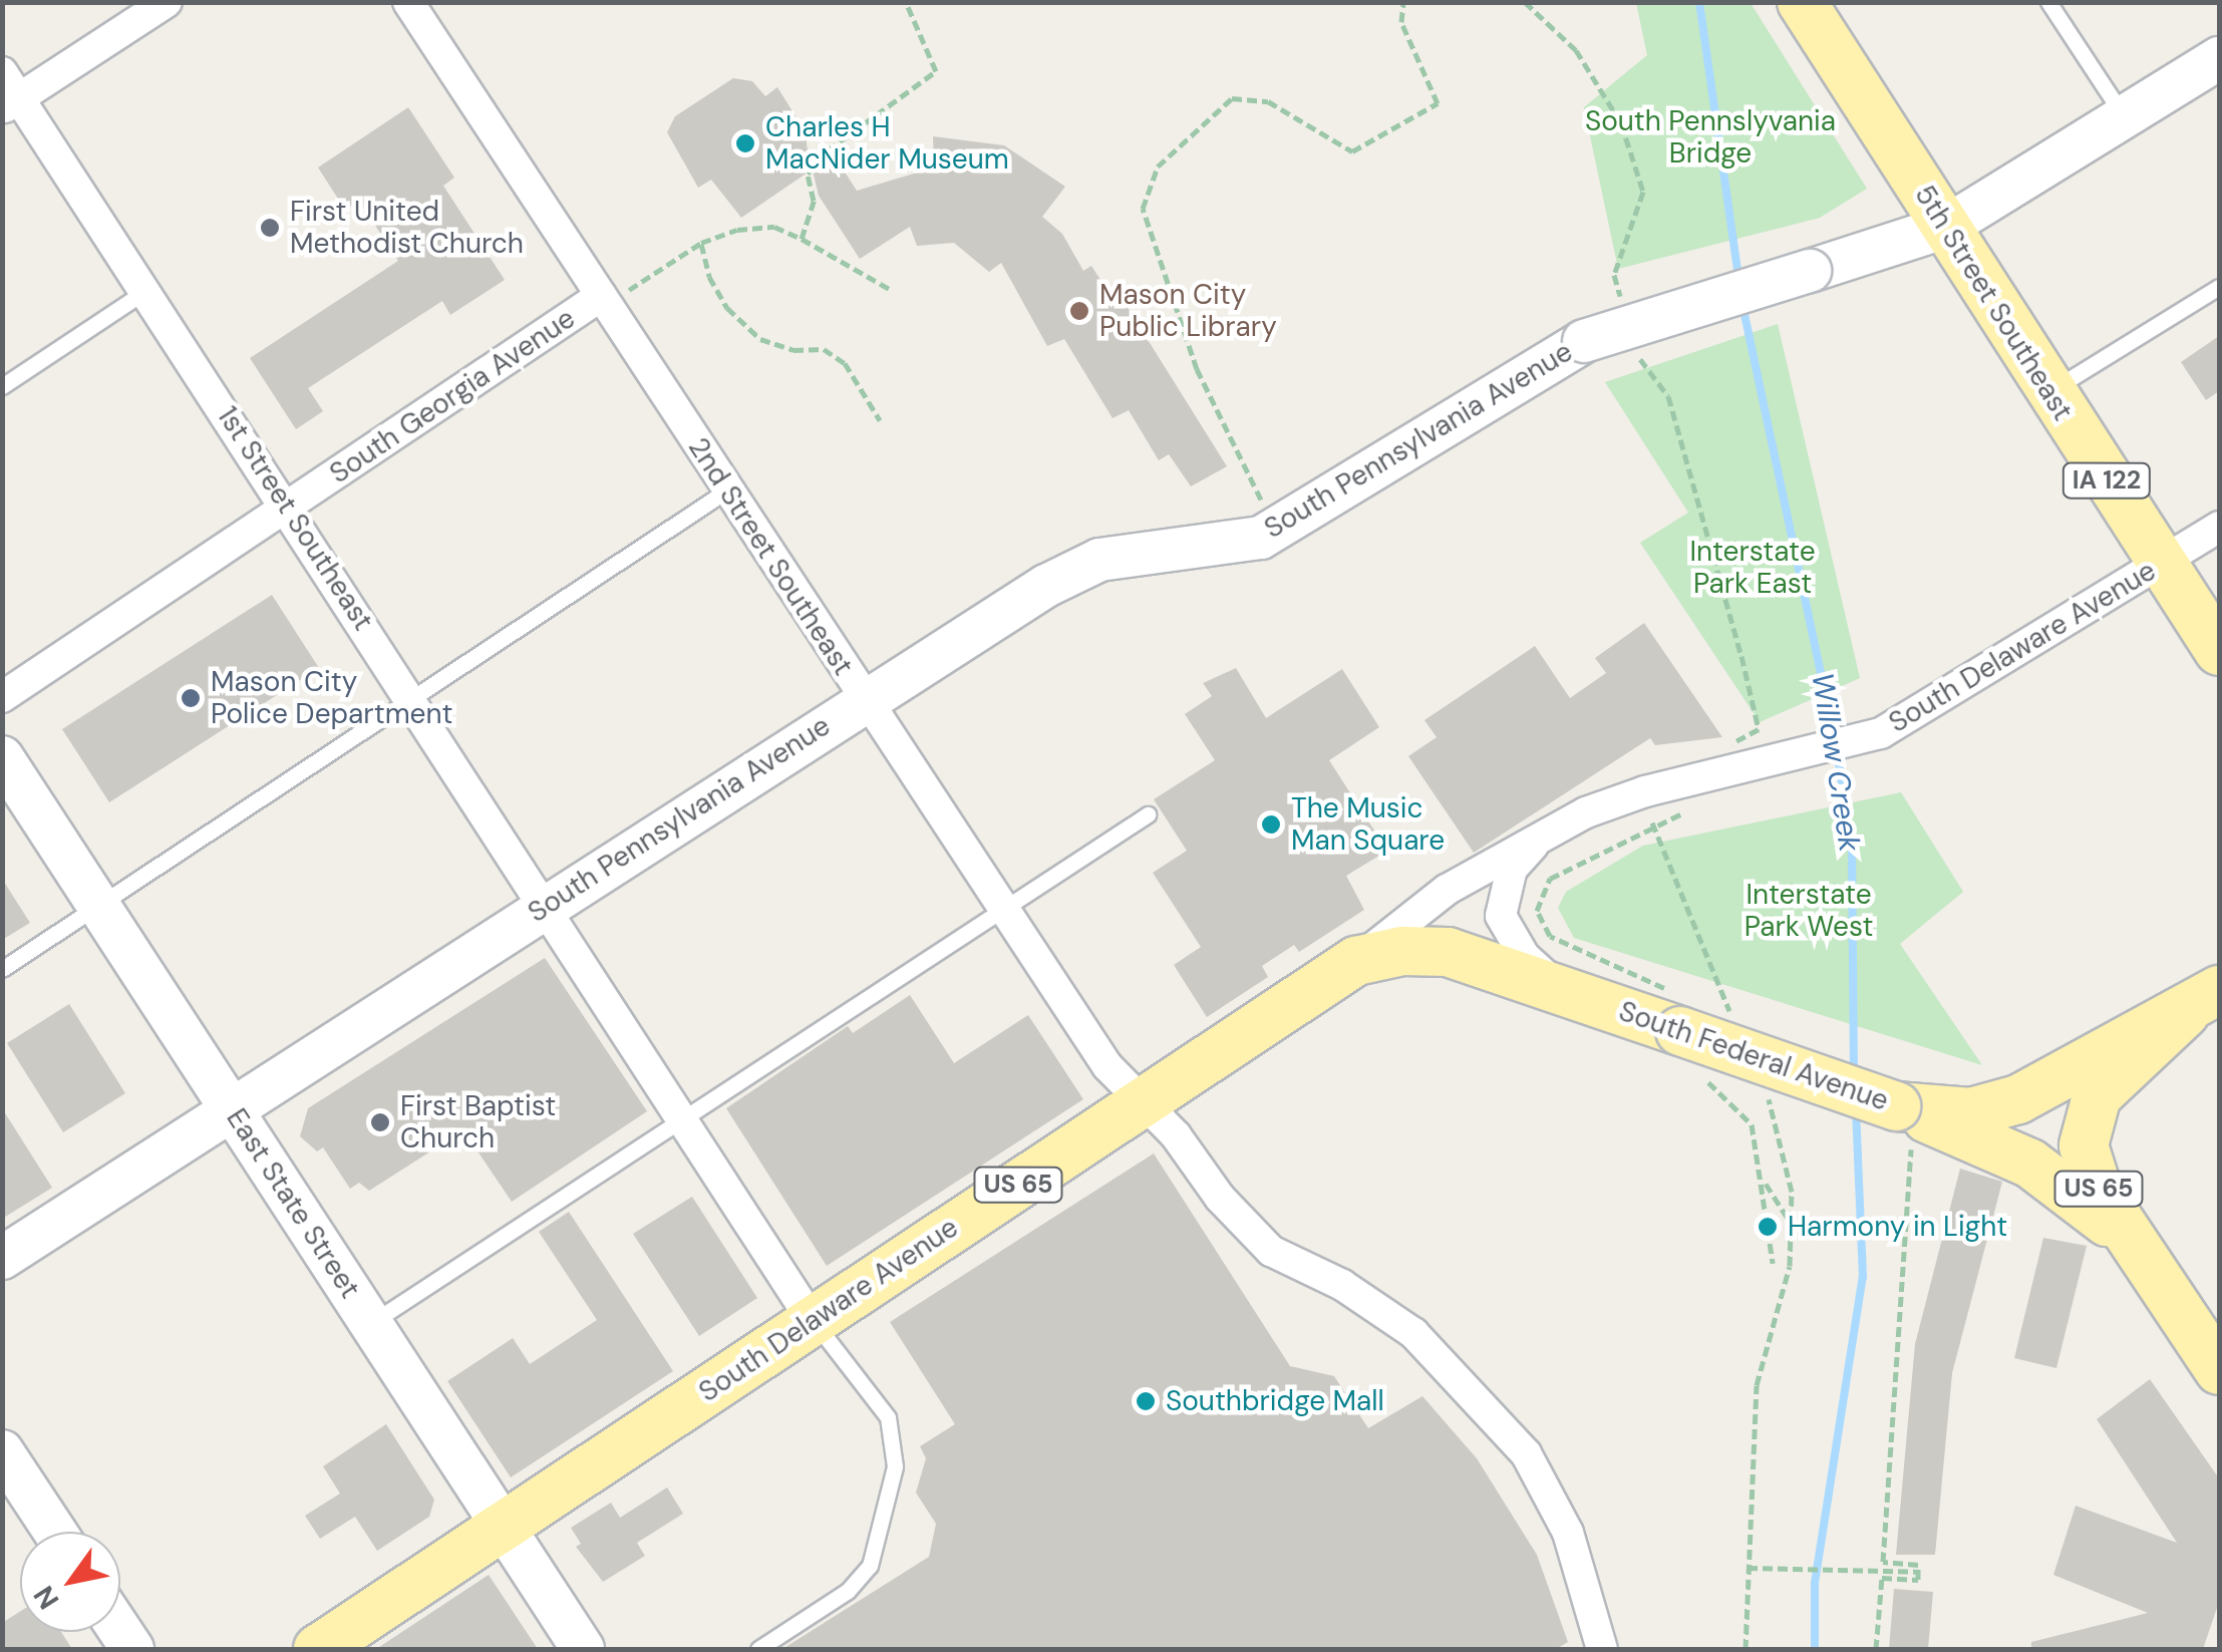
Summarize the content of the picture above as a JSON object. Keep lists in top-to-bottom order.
{
  "streets": {
    "main road": [
      "5th Street Southeast",
      "South Pennsylvania Avenue",
      "IA 122",
      "South Delaware Avenue",
      "South Federal Avenue",
      "US 65",
      "East State Street"
    ],
    "street": ["South Georgia Avenue", "1st Street Southeast", "2nd Street Southeast"]
  },
  "crossings": [
    ["5th Street Southeast", "South Pennsylvania Avenue"],
    ["5th Street Southeast", "South Delaware Avenue"],
    ["South Georgia Avenue", "1st Street Southeast"],
    ["South Georgia Avenue", "2nd Street Southeast"],
    ["South Pennsylvania Avenue", "1st Street Southeast"],
    ["South Pennsylvania Avenue", "2nd Street Southeast"],
    ["South Pennsylvania Avenue", "East State Street"],
    ["1st Street Southeast", "South Delaware Avenue"],
    ["2nd Street Southeast", "South Delaware Avenue"],
    ["South Delaware Avenue", "South Federal Avenue"],
    ["South Delaware Avenue", "US 65"],
    ["South Delaware Avenue", "East State Street"],
    ["South Federal Avenue", "US 65"],
    ["US 65", "East State Street"]
  ],
  "water": ["Willow Creek"],
  "parks": ["South Pennslyvania Bridge", "Interstate Park East", "Interstate Park West"],
  "places": [
    "Charles H MacNider Museum",
    "First United Methodist Church",
    "Mason City Public Library",
    "Mason City Police Department",
    "The Music Man Square",
    "First Baptist Church",
    "Harmony in Light",
    "Southbridge Mall"
  ],
  "north": "bottom left"
}
